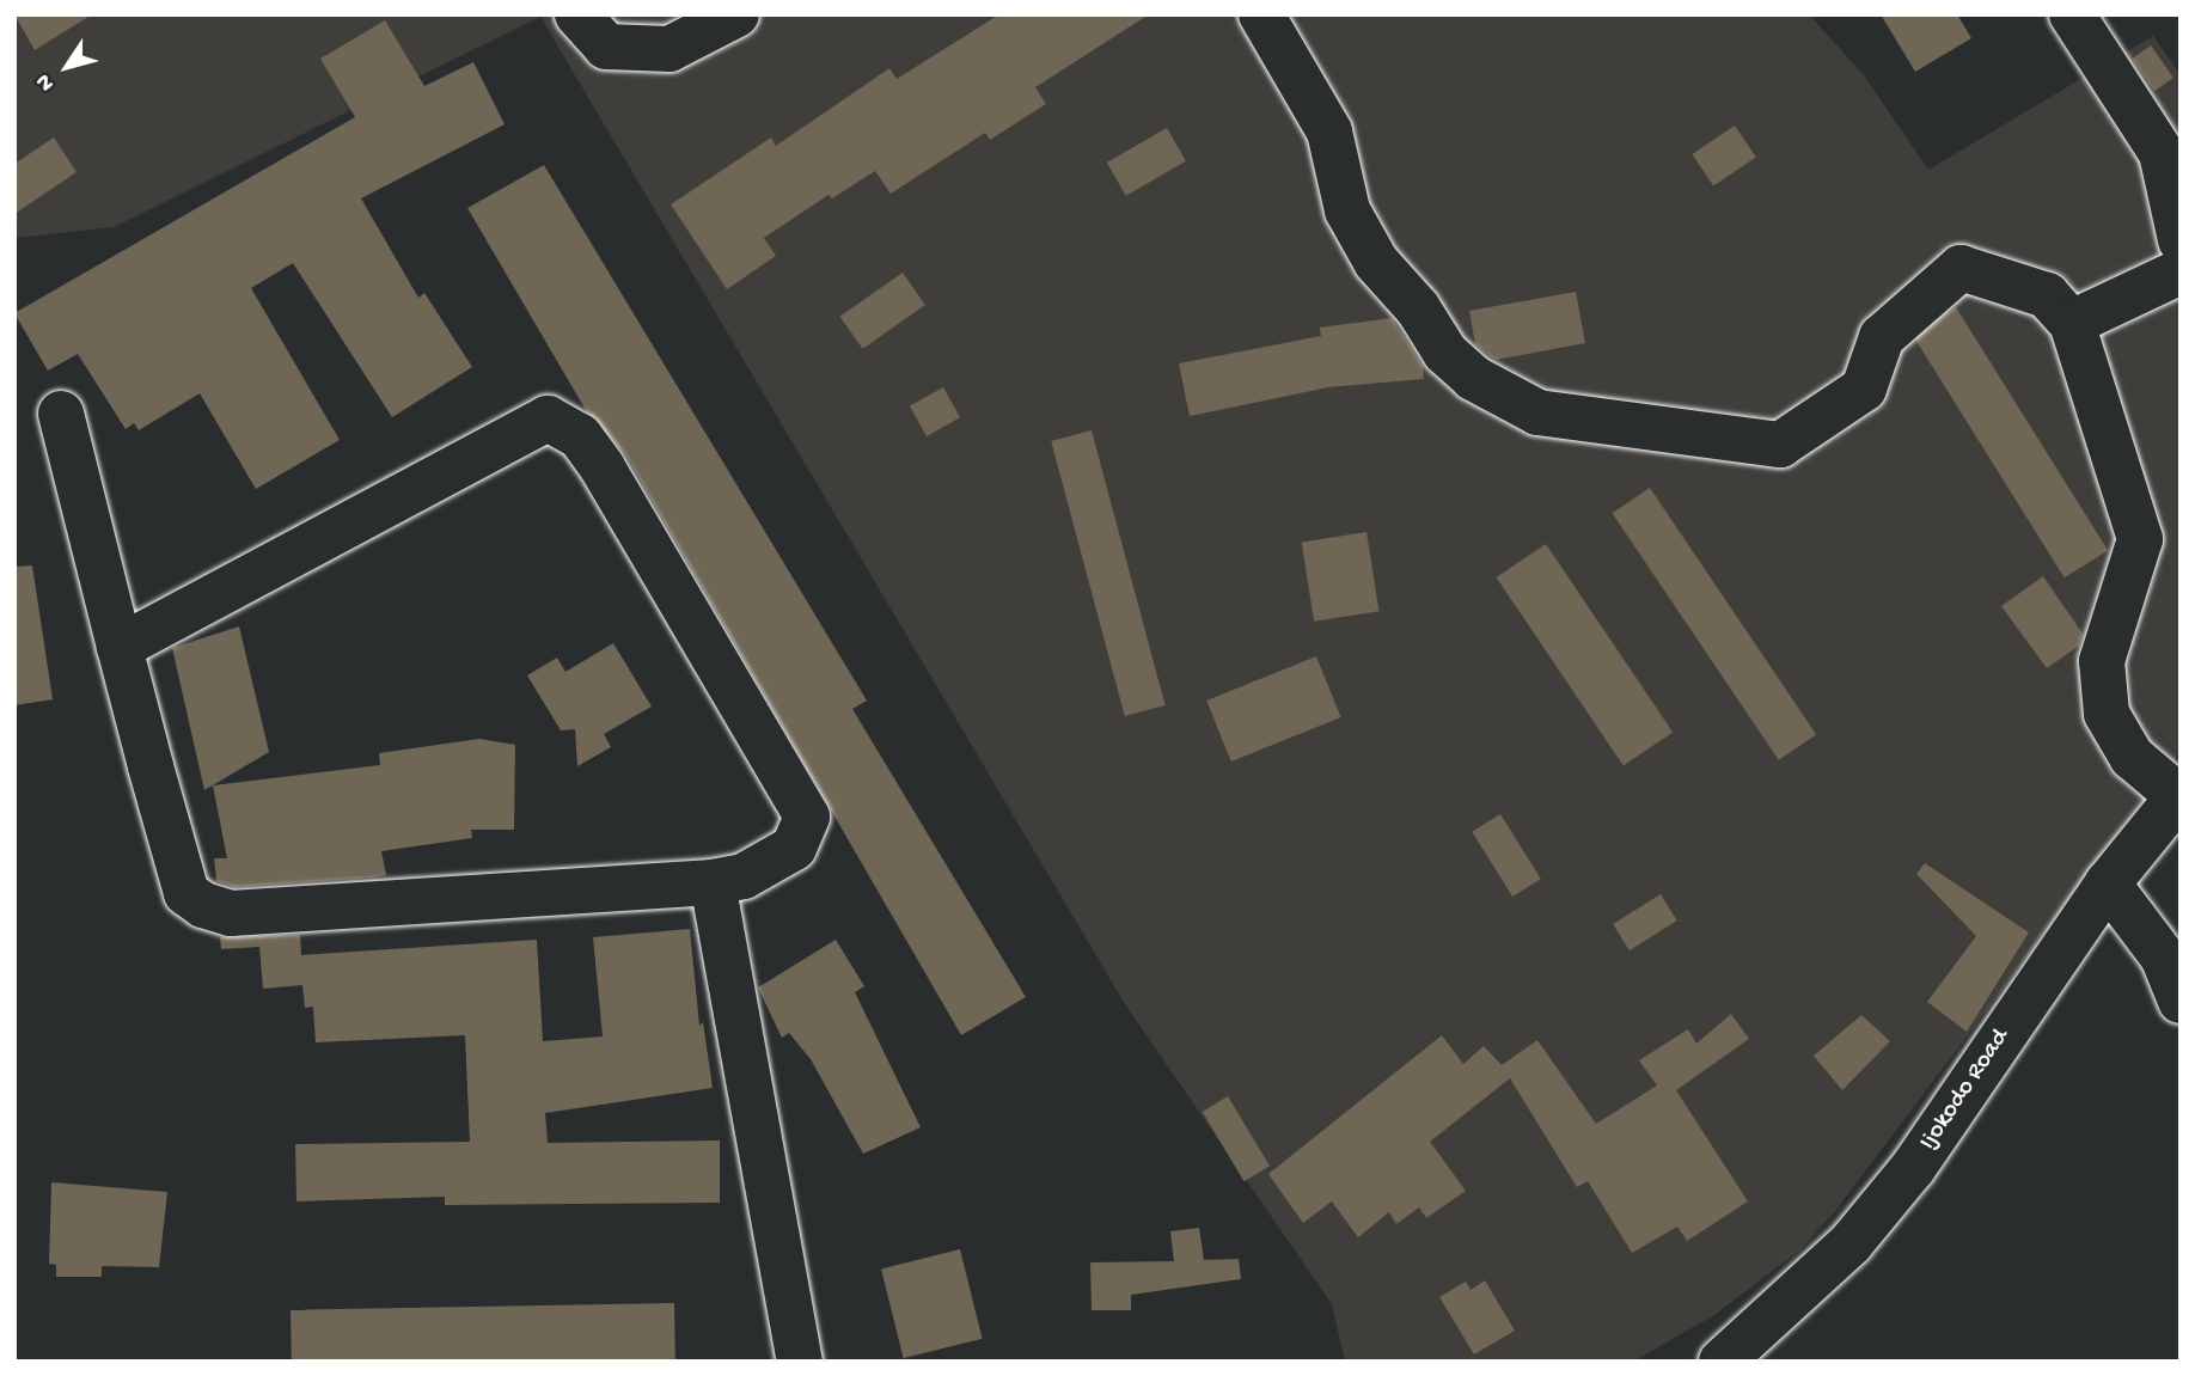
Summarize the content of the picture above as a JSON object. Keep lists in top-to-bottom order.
{
  "streets": {
    "street": ["Ijokodo Road"]
  },
  "north": "bottom left"
}
